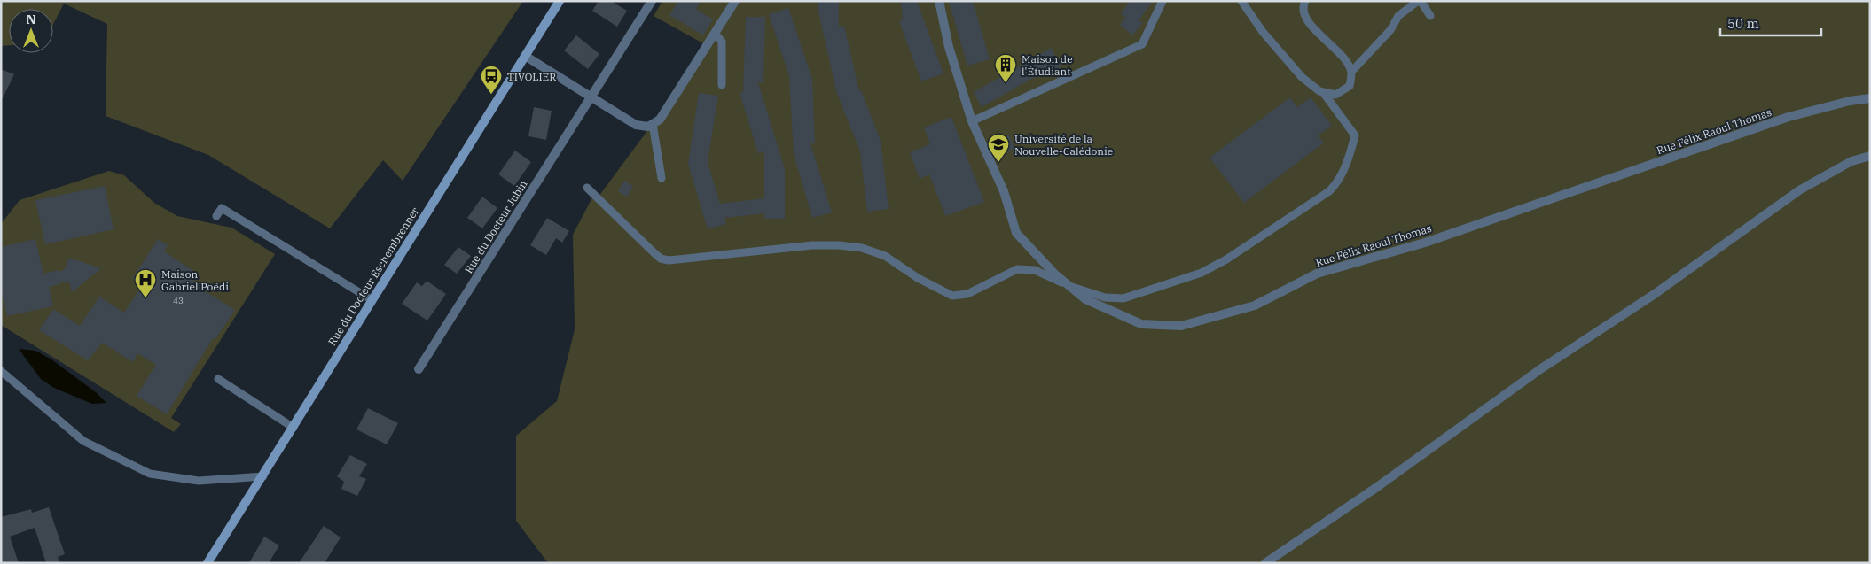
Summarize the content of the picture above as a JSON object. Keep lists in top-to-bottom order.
{
  "streets": {
    "street": ["Rue Félix Raoul Thomas", "Rue du Docteur Jubin", "Rue du Docteur Eschembrenner"]
  },
  "places": {
    "building": ["Maison de l'Étudiant"],
    "bus stop": ["TIVOLIER"],
    "school or university": ["Université de la Nouvelle-Calédonie"],
    "hospital": ["Maison Gabriel Poëdi"]
  },
  "house_numbers": ["43"],
  "scale_bar": "50 m",
  "north": "top"
}
